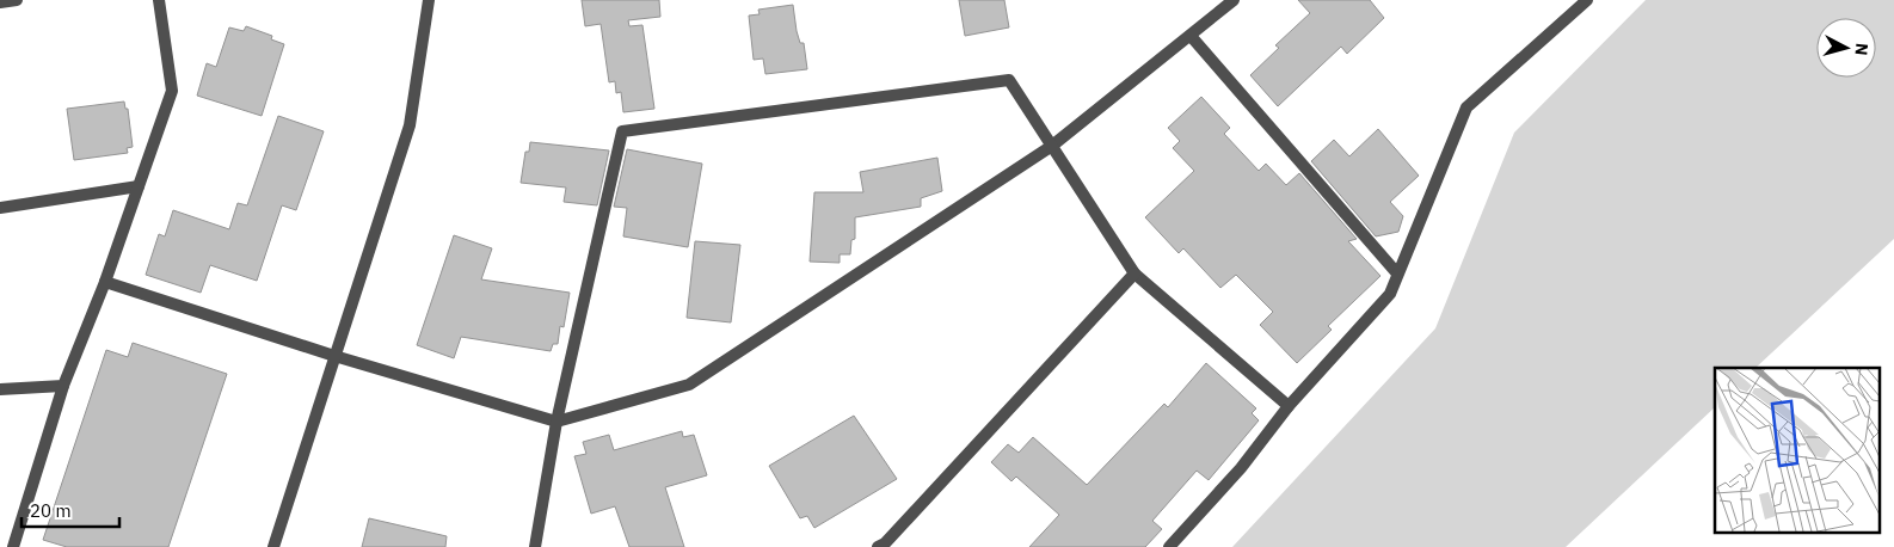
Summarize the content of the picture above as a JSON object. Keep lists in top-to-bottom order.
{
  "scale_bar": "20 m",
  "north": "right"
}
